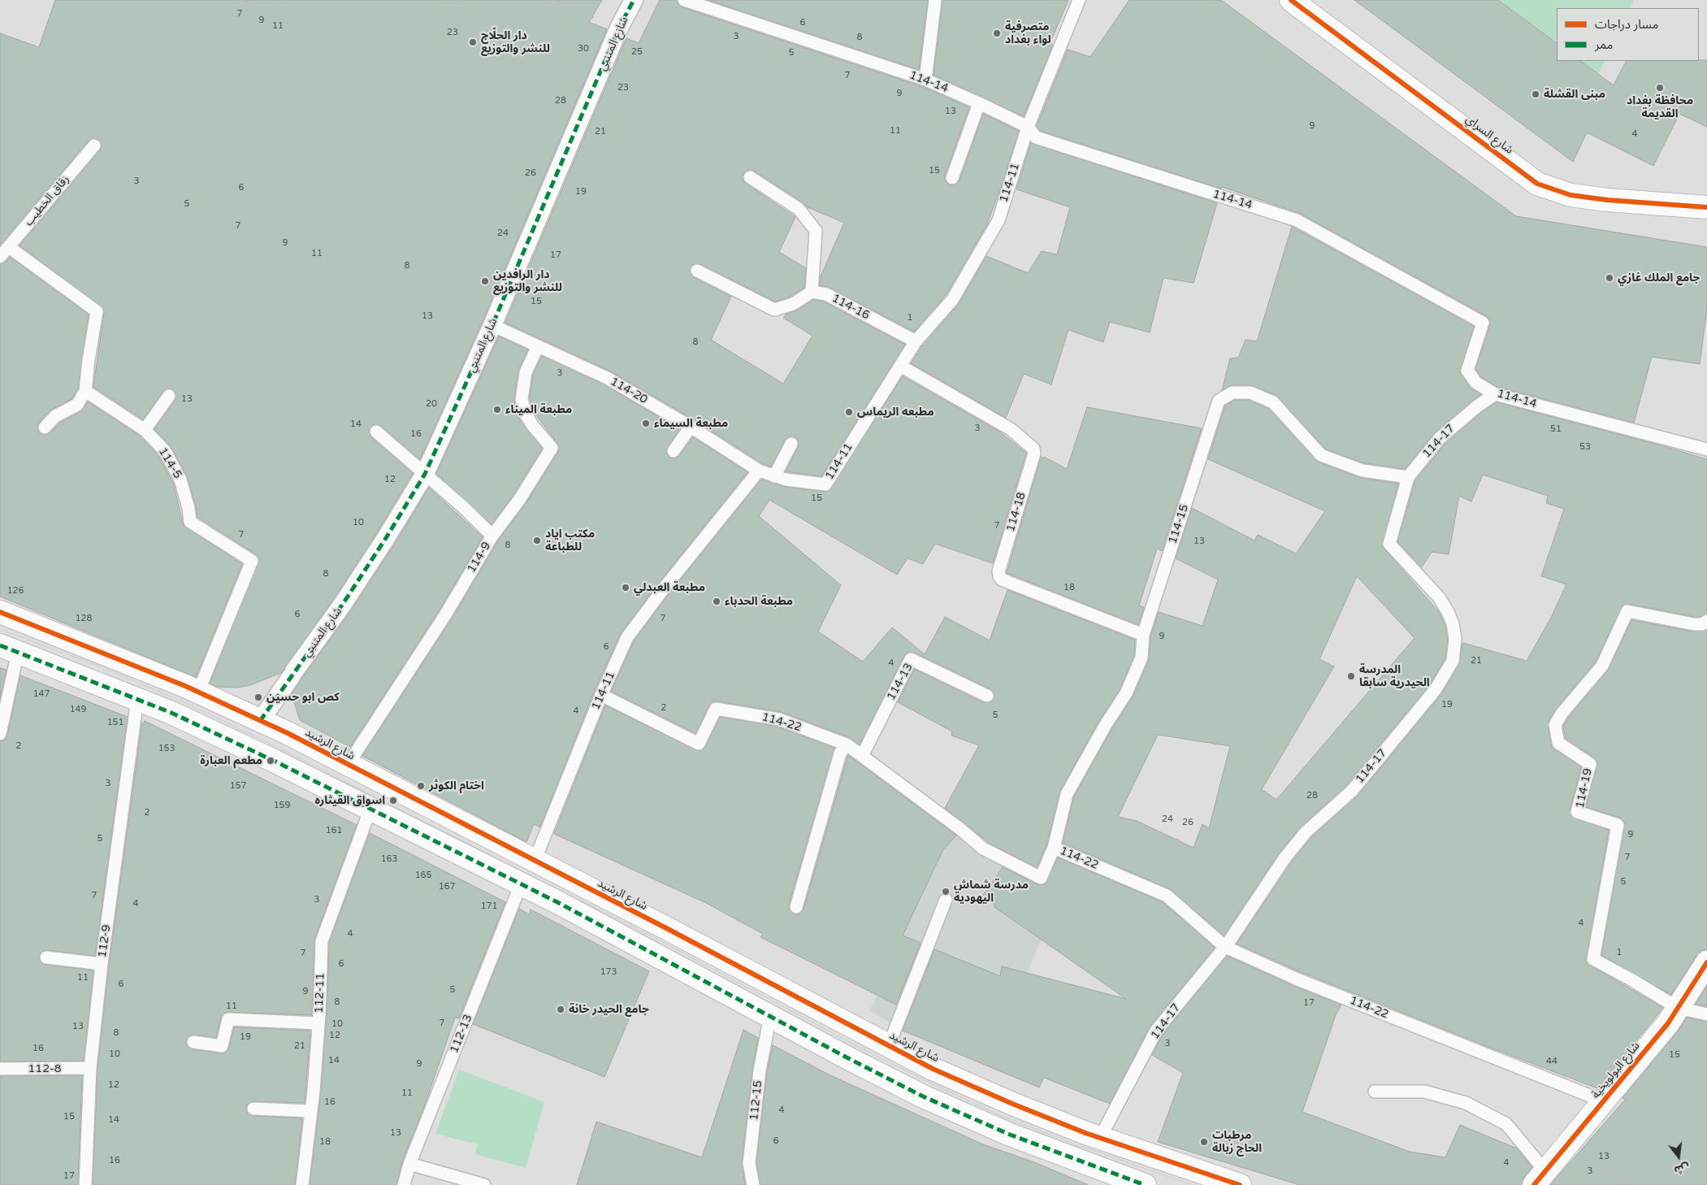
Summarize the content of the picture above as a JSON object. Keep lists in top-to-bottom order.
{
  "streets": {
    "street": [
      "شارع المتنبي",
      "شارع السراي",
      "شارع الرشيد",
      "شارع البولويخية"
    ],
    "lane": [
      "114-14",
      "114-11",
      "زقاق الخطيب",
      "114-16",
      "114-20",
      "114-17",
      "114-5",
      "114-18",
      "114-15",
      "114-9",
      "114-13",
      "114-22",
      "114-19",
      "112-9",
      "112-11",
      "112-13",
      "112-8",
      "112-15"
    ]
  },
  "crossings": [
    ["شارع المتنبي", "114-20"],
    ["شارع المتنبي", "شارع الرشيد"],
    ["114-14", "114-11"],
    ["114-14", "114-17"],
    ["114-11", "114-16"],
    ["114-11", "114-20"],
    ["114-11", "114-18"],
    ["114-11", "114-22"],
    ["114-11", "شارع الرشيد"],
    ["114-20", "114-9"],
    ["114-17", "114-15"],
    ["114-17", "114-22"],
    ["114-17", "شارع الرشيد"],
    ["114-5", "شارع الرشيد"],
    ["114-18", "114-15"],
    ["114-15", "114-22"],
    ["114-9", "شارع الرشيد"],
    ["114-13", "114-22"],
    ["114-22", "شارع البولويخية"],
    ["114-19", "شارع البولويخية"],
    ["112-9", "112-8"]
  ],
  "places": [
    "متصرفية لواء بغداد",
    "دار الحلّاج للنشر والتوزيع",
    "محافظة بغداد القديمة",
    "مبنى القشلة",
    "جامع الملك غازي",
    "دار الرافدين للنشر والتوزيع",
    "مطبعة الميناء",
    "مطبعه الريماس",
    "مطبعة السيماء",
    "مكتب اياد للطباعة",
    "مطبعة العبدلي",
    "مطبعة الحدباء",
    "المدرسة الحيدرية سابقا",
    "كص ابو حسين",
    "مطعم العبارة",
    "اختام الكوثر",
    "اسواق القيثاره",
    "مدرسة شماش اليهودية",
    "جامع الحيدر خانة",
    "مرطبات الحاج زبالة"
  ],
  "house_numbers": [
    "7",
    "9",
    "6",
    "11",
    "23",
    "3",
    "8",
    "30",
    "25",
    "5",
    "7",
    "23",
    "9",
    "28",
    "13",
    "9",
    "11",
    "21",
    "4",
    "15",
    "26",
    "3",
    "6",
    "19",
    "5",
    "7",
    "24",
    "9",
    "11",
    "17",
    "8",
    "15",
    "13",
    "1",
    "8",
    "3",
    "13",
    "20",
    "14",
    "3",
    "51",
    "16",
    "53",
    "12",
    "15",
    "10",
    "7",
    "7",
    "13",
    "8",
    "8",
    "18",
    "126",
    "6",
    "128",
    "7",
    "9",
    "6",
    "21",
    "4",
    "147",
    "19",
    "2",
    "149",
    "4",
    "5",
    "151",
    "2",
    "153",
    "3",
    "157",
    "28",
    "159",
    "2",
    "24",
    "26",
    "161",
    "9",
    "5",
    "7",
    "163",
    "165",
    "5",
    "167",
    "7",
    "3",
    "4",
    "171",
    "4",
    "4",
    "1",
    "7",
    "6",
    "173",
    "11",
    "6",
    "5",
    "9",
    "8",
    "17",
    "11",
    "7",
    "10",
    "13",
    "8",
    "12",
    "19",
    "3",
    "21",
    "16",
    "10",
    "15",
    "14",
    "44",
    "9",
    "12",
    "11",
    "16",
    "4",
    "15",
    "14",
    "13",
    "6",
    "18",
    "13",
    "16",
    "4",
    "3",
    "17"
  ],
  "legend": ["مسار دراجات", "ممر"],
  "north": "bottom"
}
